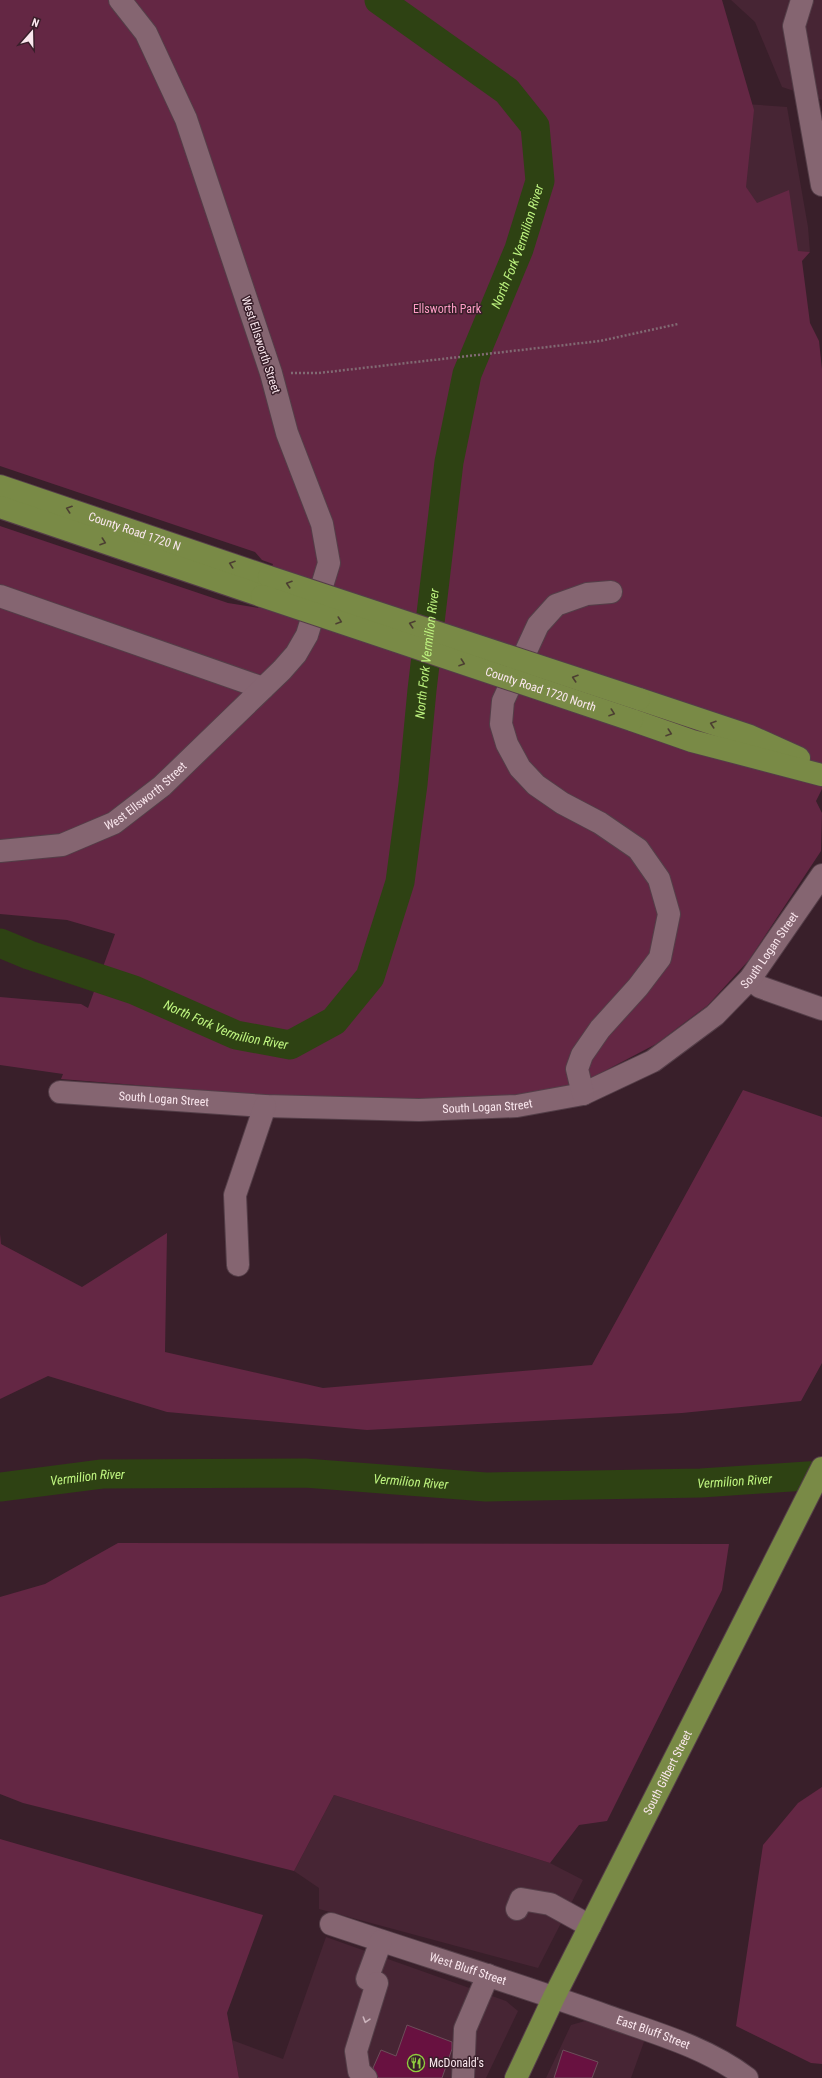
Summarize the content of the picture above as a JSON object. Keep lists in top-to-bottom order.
{
  "streets": {
    "main road": ["County Road 1720 N", "County Road 1720 North", "South Gilbert Street"],
    "street": [
      "West Ellsworth Street",
      "South Logan Street",
      "West Bluff Street",
      "East Bluff Street"
    ]
  },
  "crossings": [
    ["County Road 1720 N", "County Road 1720 North"],
    ["South Gilbert Street", "West Bluff Street"],
    ["South Gilbert Street", "East Bluff Street"],
    ["West Bluff Street", "East Bluff Street"]
  ],
  "water": ["North Fork Vermilion River", "Vermilion River"],
  "parks": ["Ellsworth Park"],
  "places": {
    "restaurant": ["McDonald's"]
  },
  "north": "top"
}
